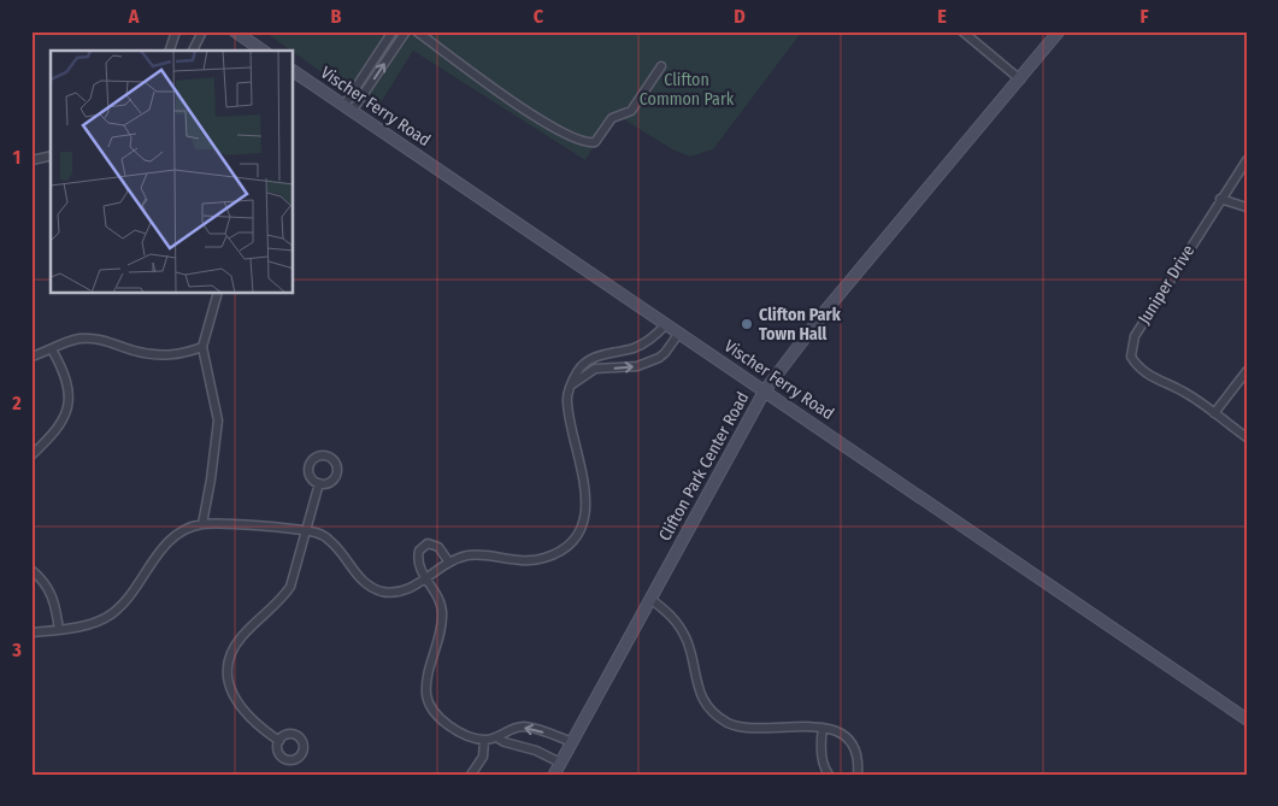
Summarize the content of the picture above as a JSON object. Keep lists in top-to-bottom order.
{
  "streets": {
    "street": ["Vischer Ferry Road", "Juniper Drive", "Clifton Park Center Road"]
  },
  "crossings": [
    ["Vischer Ferry Road", "Clifton Park Center Road"]
  ],
  "parks": ["Clifton Common Park"],
  "places": ["Clifton Park Town Hall"],
  "grid": {
    "columns": [
      "A",
      "B",
      "C",
      "D",
      "E",
      "F"
    ],
    "rows": ["1", "2", "3"]
  }
}
